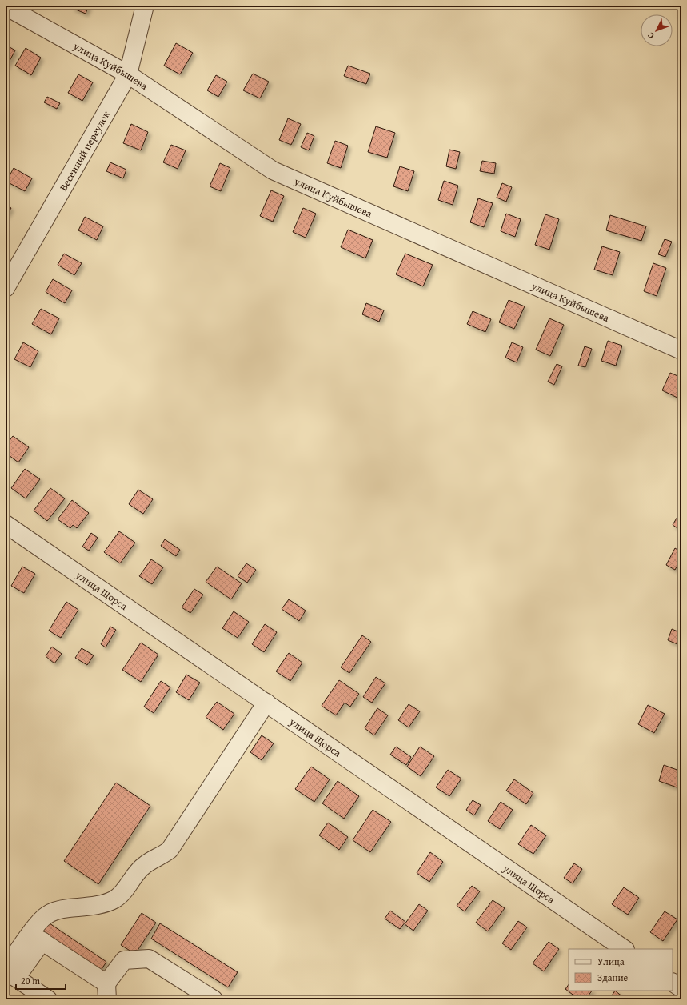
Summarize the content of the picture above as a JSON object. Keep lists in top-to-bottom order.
{
  "streets": {
    "street": ["улица Куйбышева", "Весенний переулок", "улица Щорса"]
  },
  "crossings": [
    ["улица Куйбышева", "Весенний переулок"]
  ],
  "legend": ["Улица", "Здание"],
  "scale_bar": "20 m",
  "north": "bottom left"
}
